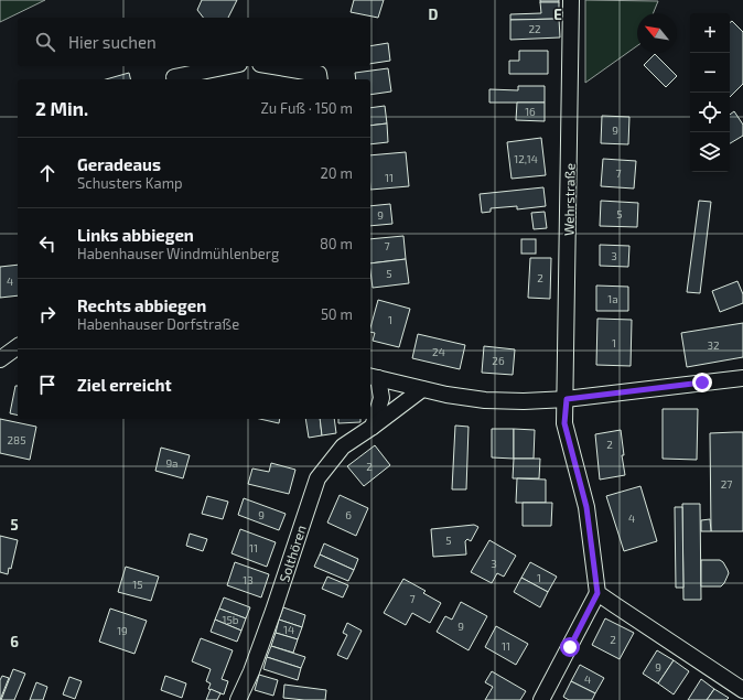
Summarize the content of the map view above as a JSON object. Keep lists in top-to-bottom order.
{
  "streets": {
    "street": ["Wehrstraße", "Solthören"]
  },
  "house_numbers": [
    "22",
    "16",
    "9",
    "12,14",
    "7",
    "11",
    "5",
    "9",
    "7",
    "3",
    "5",
    "2",
    "4",
    "1a",
    "1",
    "1",
    "32",
    "24",
    "26",
    "285",
    "2",
    "9a",
    "2",
    "27",
    "9",
    "6",
    "4",
    "5",
    "11",
    "3",
    "1",
    "13",
    "15",
    "7",
    "15b",
    "9",
    "14",
    "19",
    "2",
    "11",
    "9",
    "4"
  ],
  "north": "top left",
  "page": {
    "map_buttons": ["+", "−"],
    "search": "Hier suchen",
    "heading": ["2 Min.", "Zu Fuß · 150 m"],
    "list": [
      ["Geradeaus", "Schusters Kamp", "20 m"],
      ["Links abbiegen", "Habenhauser Windmühlenberg", "80 m"],
      ["Rechts abbiegen", "Habenhauser Dorfstraße", "50 m"],
      "Ziel erreicht"
    ]
  },
  "grid": {
    "columns": ["D", "E"],
    "rows": ["5", "6"]
  }
}
